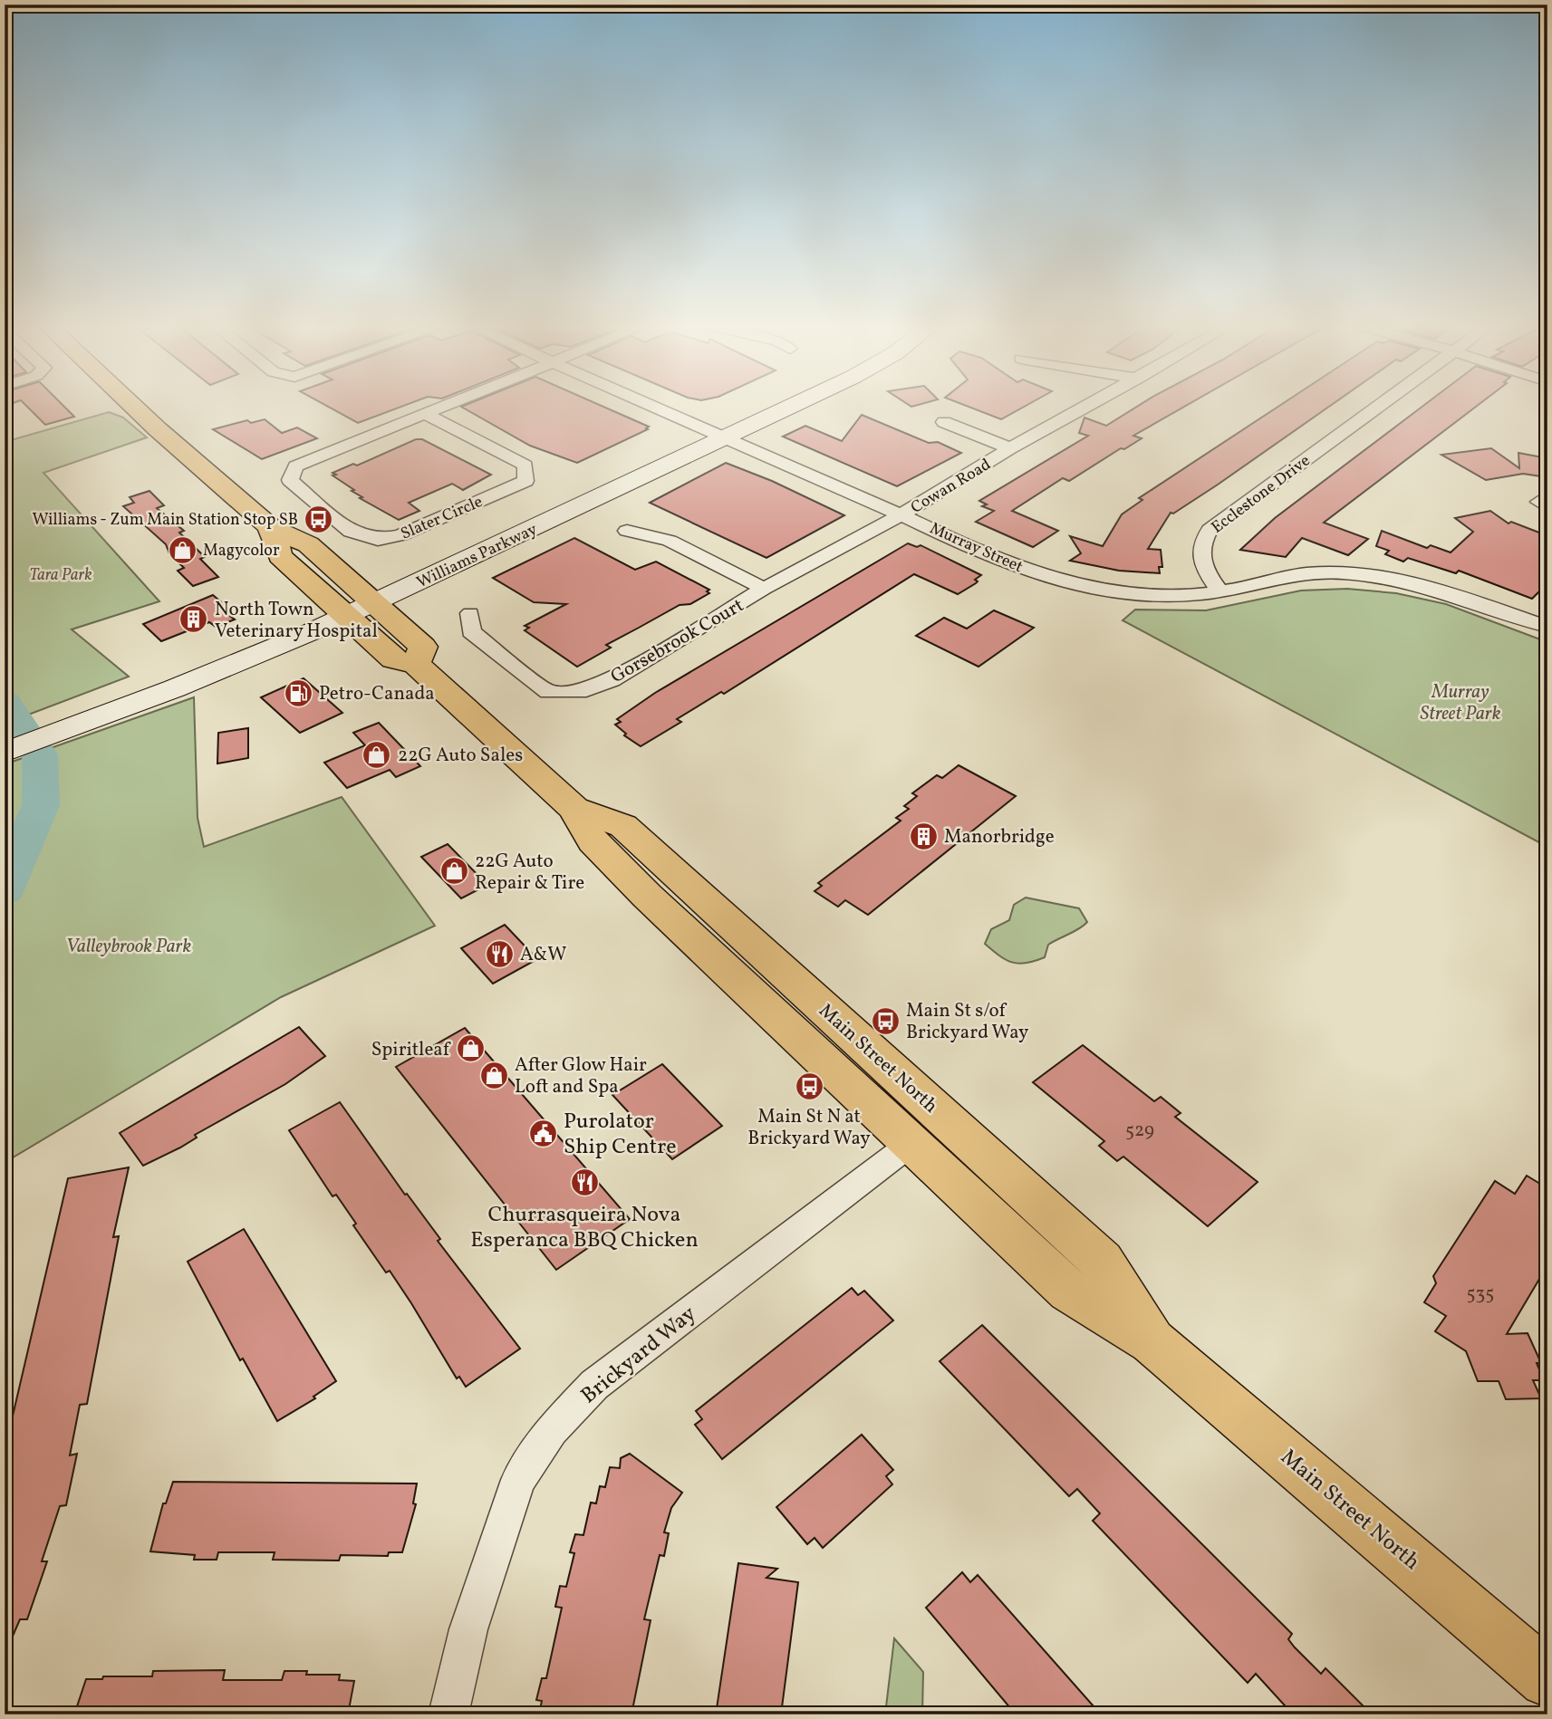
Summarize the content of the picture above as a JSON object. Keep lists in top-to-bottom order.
{
  "streets": {
    "main road": ["Williams Parkway", "Main Street North"],
    "street": [
      "Cowan Road",
      "Ecclestone Drive",
      "Slater Circle",
      "Murray Street",
      "Gorsebrook Court",
      "Brickyard Way"
    ]
  },
  "crossings": [
    ["Cowan Road", "Murray Street"],
    ["Cowan Road", "Gorsebrook Court"],
    ["Ecclestone Drive", "Murray Street"],
    ["Murray Street", "Williams Parkway"],
    ["Murray Street", "Gorsebrook Court"],
    ["Williams Parkway", "Main Street North"],
    ["Main Street North", "Brickyard Way"]
  ],
  "parks": ["Tara Park", "Murray Street Park", "Valleybrook Park"],
  "places": {
    "bus stop": ["Williams - Zum Main Station Stop SB", "Main St s/of Brickyard Way", "Main St N at Brickyard Way"],
    "shop": [
      "Magycolor",
      "22G Auto Sales",
      "22G Auto Repair & Tire",
      "Spiritleaf",
      "After Glow Hair Loft and Spa"
    ],
    "building": ["North Town Veterinary Hospital", "Manorbridge"],
    "fuel station": ["Petro-Canada"],
    "restaurant": ["A&W", "Churrasqueira Nova Esperanca BBQ Chicken"],
    "public building": ["Purolator Ship Centre"]
  },
  "house_numbers": ["529", "535"]
}
